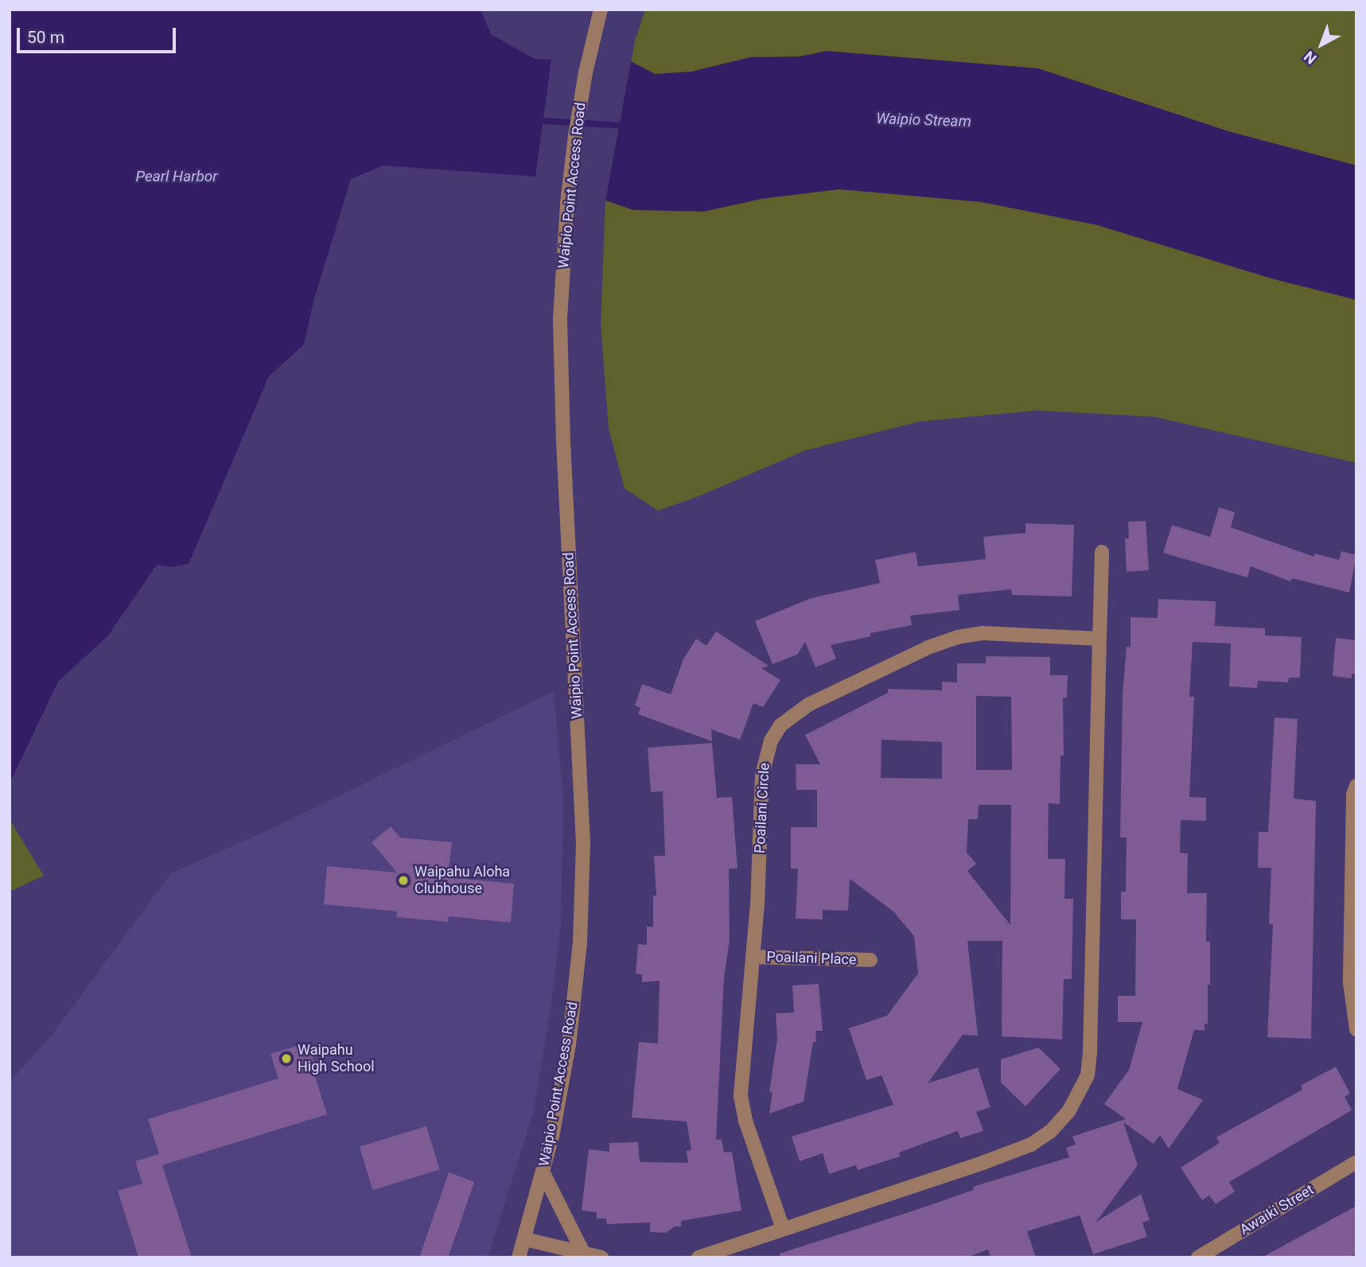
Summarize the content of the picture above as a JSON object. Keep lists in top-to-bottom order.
{
  "streets": {
    "street": [
      "Waipio Point Access Road",
      "Poailani Circle",
      "Poailani Place",
      "Awaiki Street"
    ]
  },
  "crossings": [
    ["Poailani Circle", "Poailani Place"]
  ],
  "water": ["Waipio Stream", "Pearl Harbor"],
  "places": ["Waipahu Aloha Clubhouse", "Waipahu High School"],
  "scale_bar": "50 m",
  "north": "bottom left"
}
